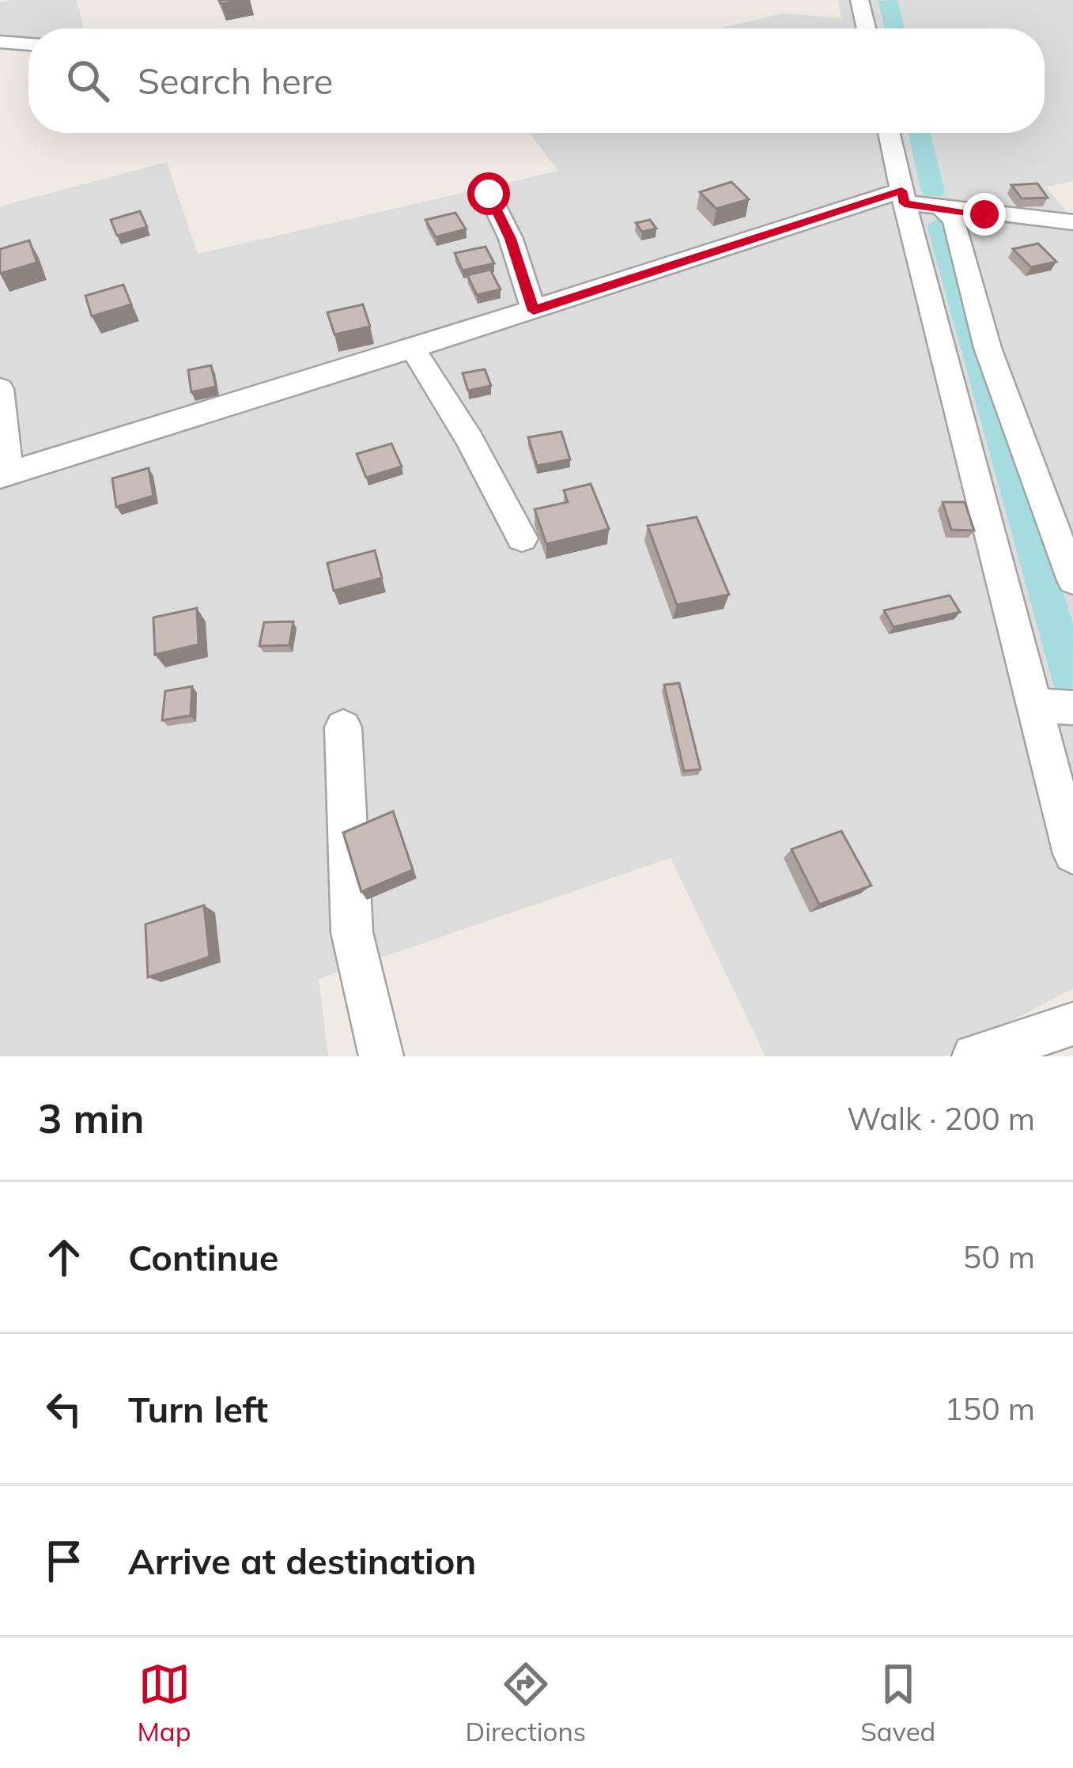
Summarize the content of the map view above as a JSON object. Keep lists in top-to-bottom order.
{
  "page": {
    "search": "Search here",
    "heading": ["3 min", "Walk · 200 m"],
    "list": [
      ["Continue", "50 m"],
      ["Turn left", "150 m"],
      "Arrive at destination"
    ],
    "nav": ["Map", "Directions", "Saved"]
  }
}
